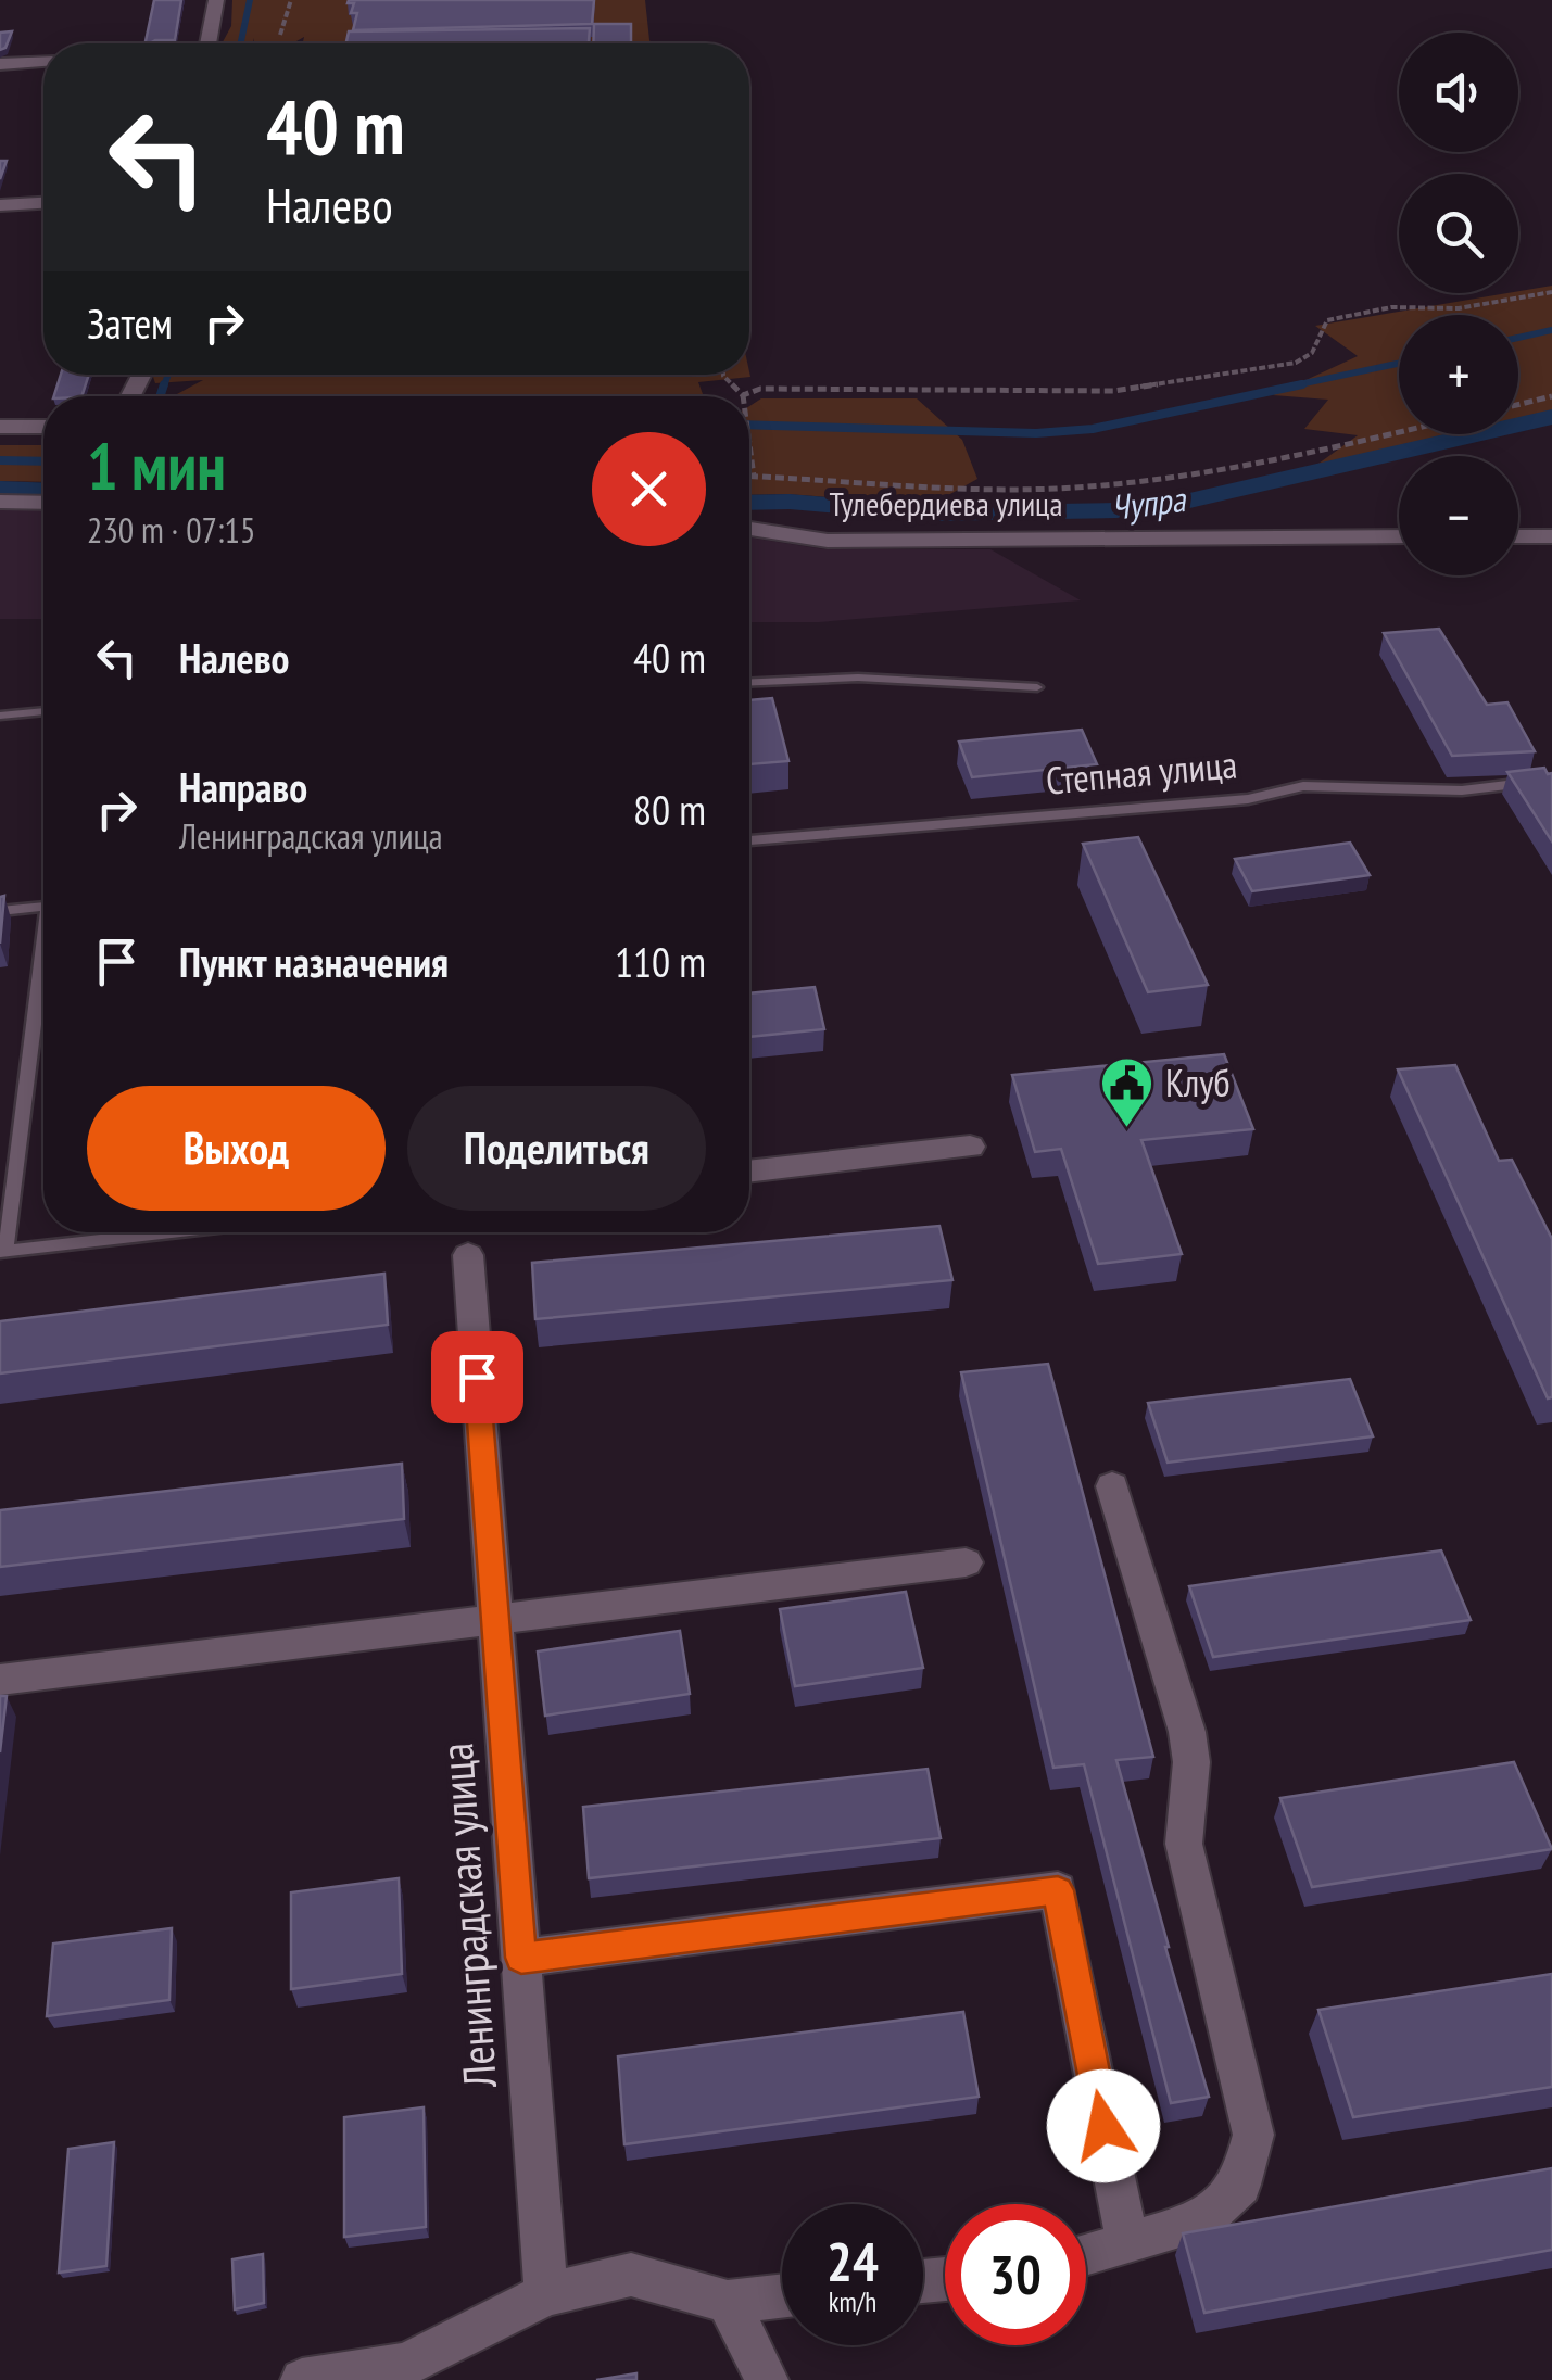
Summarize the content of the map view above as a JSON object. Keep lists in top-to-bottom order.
{
  "streets": {
    "street": ["Тулебердиева улица", "Ленинградская улица"],
    "lane": ["Степная улица"]
  },
  "water": ["Чупра"],
  "places": {
    "public building": ["Клуб"]
  },
  "page": {
    "map_buttons": ["+", "−"],
    "turn": ["40 m", "Налево"],
    "then": "Затем",
    "heading": ["1 мин", "230 m · 07:15"],
    "list": [
      {
        "name": "Налево",
        "value": "40 m"
      },
      {
        "name": "Направо",
        "note": "Ленинградская улица",
        "value": "80 m"
      },
      {
        "name": "Пункт назначения",
        "value": "110 m"
      }
    ],
    "buttons": ["Выход", "Поделиться"],
    "speed": "24 km/h",
    "limit": "30"
  }
}
